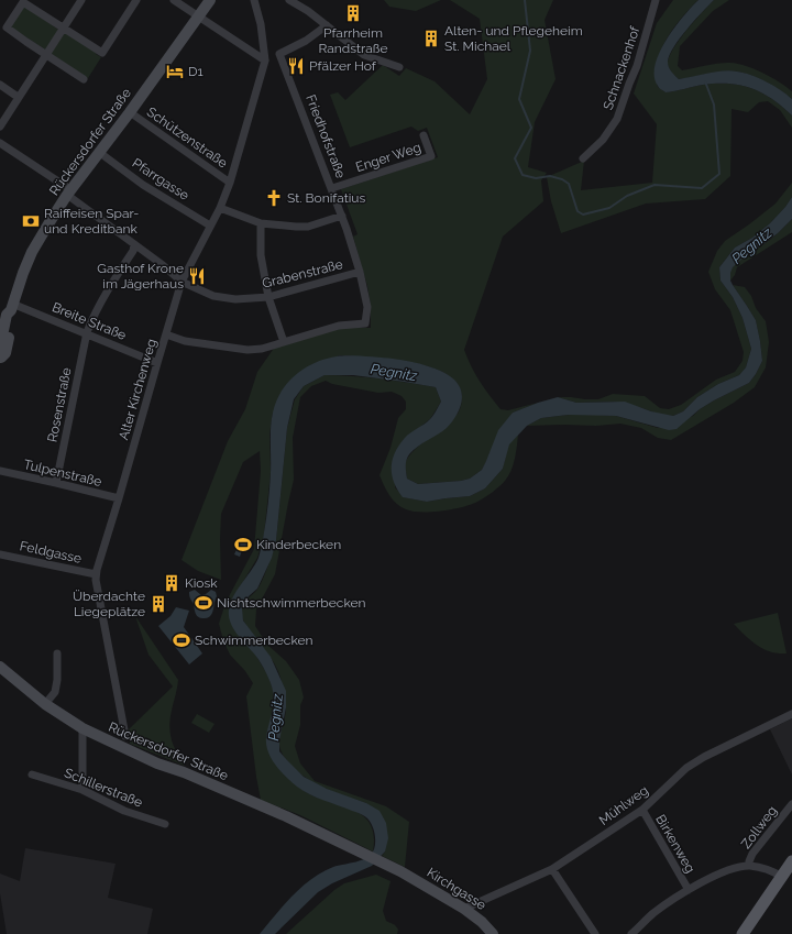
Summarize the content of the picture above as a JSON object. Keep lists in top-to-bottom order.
{
  "streets": {
    "main road": ["Rückersdorfer Straße", "Kirchgasse"],
    "street": [
      "Schnackenhof",
      "Friedhofstraße",
      "Schützenstraße",
      "Enger Weg",
      "Pfarrgasse",
      "Grabenstraße",
      "Breite Straße",
      "Alter Kirchenweg",
      "Rosenstraße",
      "Tulpenstraße",
      "Feldgasse",
      "Schillerstraße",
      "Mühlweg",
      "Zollweg",
      "Birkenweg"
    ]
  },
  "crossings": [
    ["Friedhofstraße", "Enger Weg"],
    ["Friedhofstraße", "Grabenstraße"],
    ["Schützenstraße", "Rückersdorfer Straße"],
    ["Schützenstraße", "Alter Kirchenweg"],
    ["Rückersdorfer Straße", "Pfarrgasse"],
    ["Rückersdorfer Straße", "Grabenstraße"],
    ["Rückersdorfer Straße", "Breite Straße"],
    ["Rückersdorfer Straße", "Kirchgasse"],
    ["Pfarrgasse", "Alter Kirchenweg"],
    ["Grabenstraße", "Alter Kirchenweg"],
    ["Breite Straße", "Alter Kirchenweg"],
    ["Breite Straße", "Rosenstraße"],
    ["Alter Kirchenweg", "Tulpenstraße"],
    ["Alter Kirchenweg", "Feldgasse"],
    ["Rosenstraße", "Tulpenstraße"],
    ["Mühlweg", "Birkenweg"],
    ["Mühlweg", "Kirchgasse"]
  ],
  "water": ["Pegnitz"],
  "places": {
    "building": [
      "Pfarrheim Randstraße",
      "Alten- und Pflegeheim St. Michael",
      "Kiosk",
      "Überdachte Liegeplätze"
    ],
    "restaurant": ["Pfälzer Hof", "Gasthof Krone im Jägerhaus"],
    "hotel": ["D1"],
    "church": ["St. Bonifatius"],
    "bank": ["Raiffeisen Spar- und Kreditbank"],
    "sports": ["Kinderbecken", "Nichtschwimmerbecken", "Schwimmerbecken"]
  }
}
